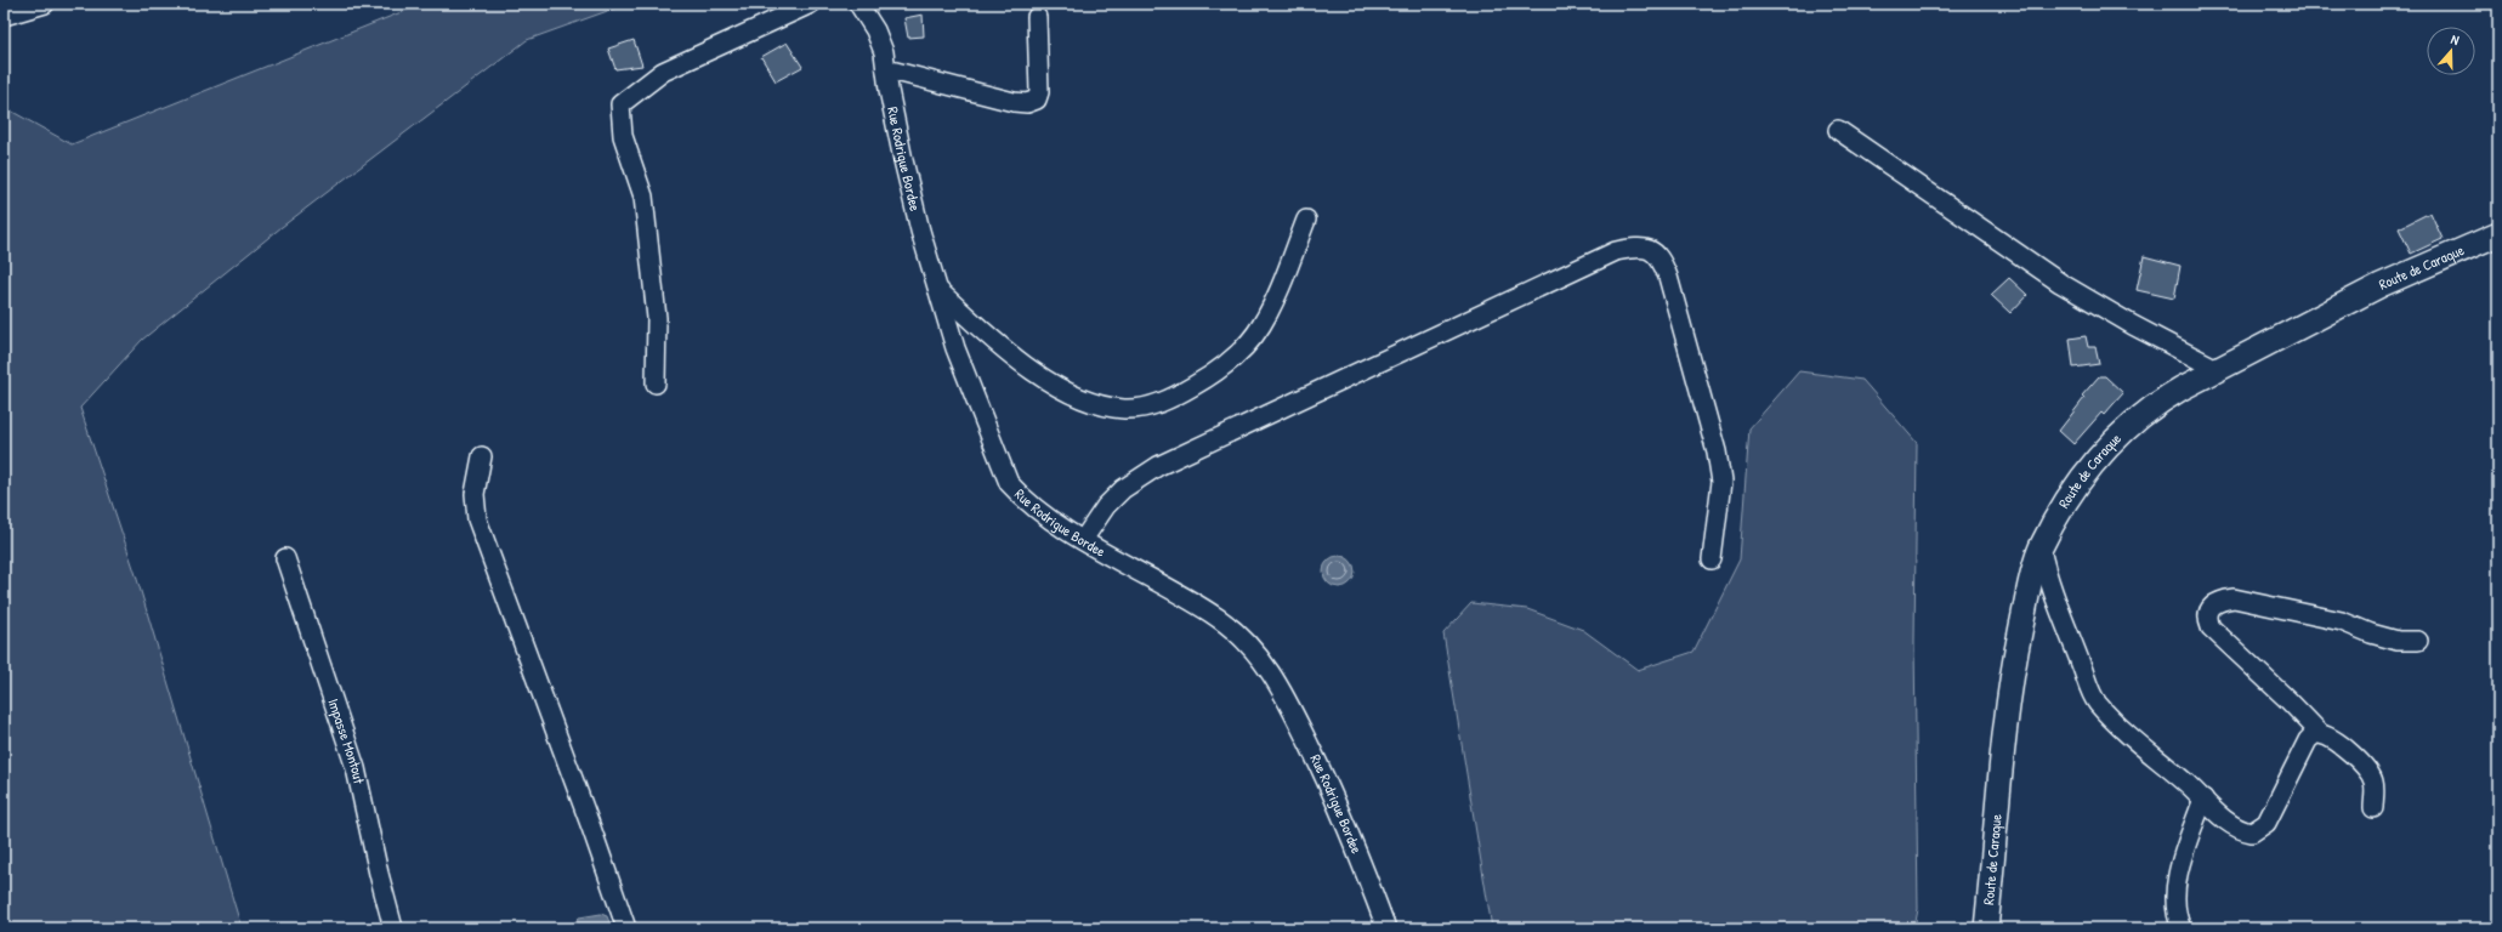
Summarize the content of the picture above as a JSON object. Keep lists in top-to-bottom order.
{
  "streets": {
    "street": ["Rue Rodrigue Bordee", "Route de Caraque", "Impasse Montout"]
  },
  "north": "top"
}
